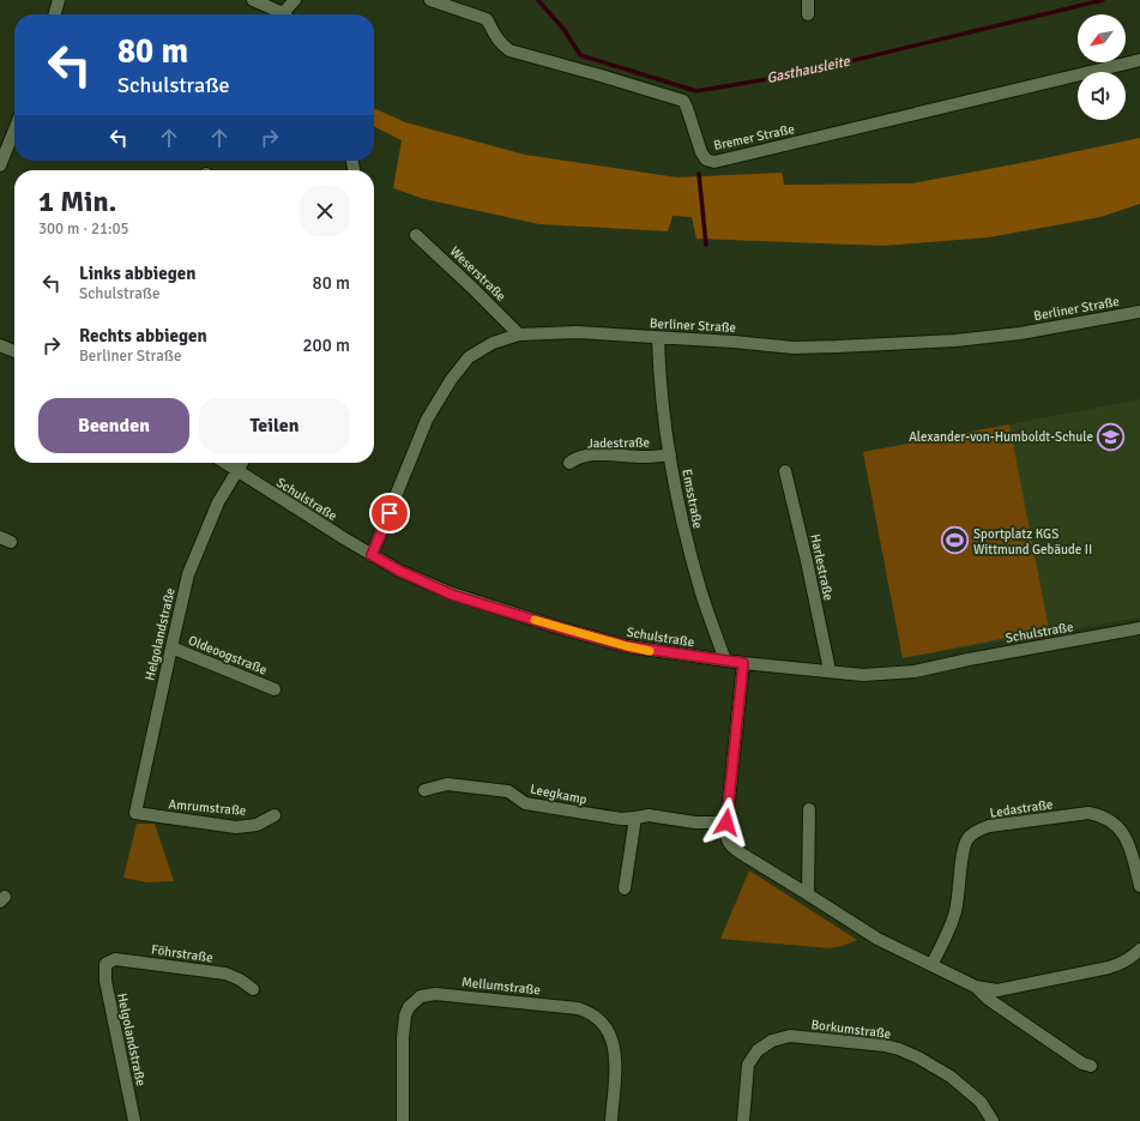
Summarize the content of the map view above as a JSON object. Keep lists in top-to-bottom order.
{
  "streets": {
    "street": [
      "Bremer Straße",
      "Weserstraße",
      "Berliner Straße",
      "Jadestraße",
      "Schulstraße",
      "Emsstraße",
      "Harlestraße",
      "Helgolandstraße",
      "Oldeoogstraße",
      "Leegkamp",
      "Amrumstraße",
      "Ledastraße",
      "Föhrstraße",
      "Mellumstraße",
      "Borkumstraße"
    ]
  },
  "crossings": [
    ["Weserstraße", "Berliner Straße"],
    ["Berliner Straße", "Schulstraße"],
    ["Berliner Straße", "Emsstraße"],
    ["Jadestraße", "Emsstraße"],
    ["Schulstraße", "Emsstraße"],
    ["Schulstraße", "Harlestraße"],
    ["Schulstraße", "Helgolandstraße"],
    ["Helgolandstraße", "Oldeoogstraße"],
    ["Helgolandstraße", "Amrumstraße"],
    ["Helgolandstraße", "Föhrstraße"]
  ],
  "water": ["Gasthausleite"],
  "places": {
    "school or university": ["Alexander-von-Humboldt-Schule"],
    "sports": ["Sportplatz KGS Wittmund Gebäude II"]
  },
  "north": "bottom left",
  "page": {
    "turn": ["80 m", "Schulstraße"],
    "heading": ["1 Min.", "300 m · 21:05"],
    "list": [
      {
        "name": "Links abbiegen",
        "note": "Schulstraße",
        "value": "80 m"
      },
      {
        "name": "Rechts abbiegen",
        "note": "Berliner Straße",
        "value": "200 m"
      }
    ],
    "buttons": ["Beenden", "Teilen"]
  }
}
